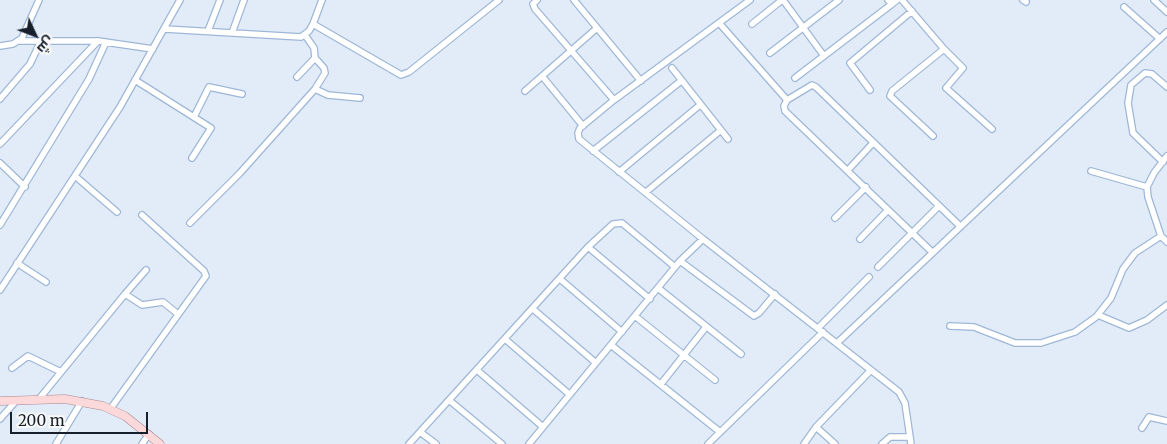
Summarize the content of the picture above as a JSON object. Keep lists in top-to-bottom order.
{
  "scale_bar": "200 m",
  "north": "bottom right"
}
